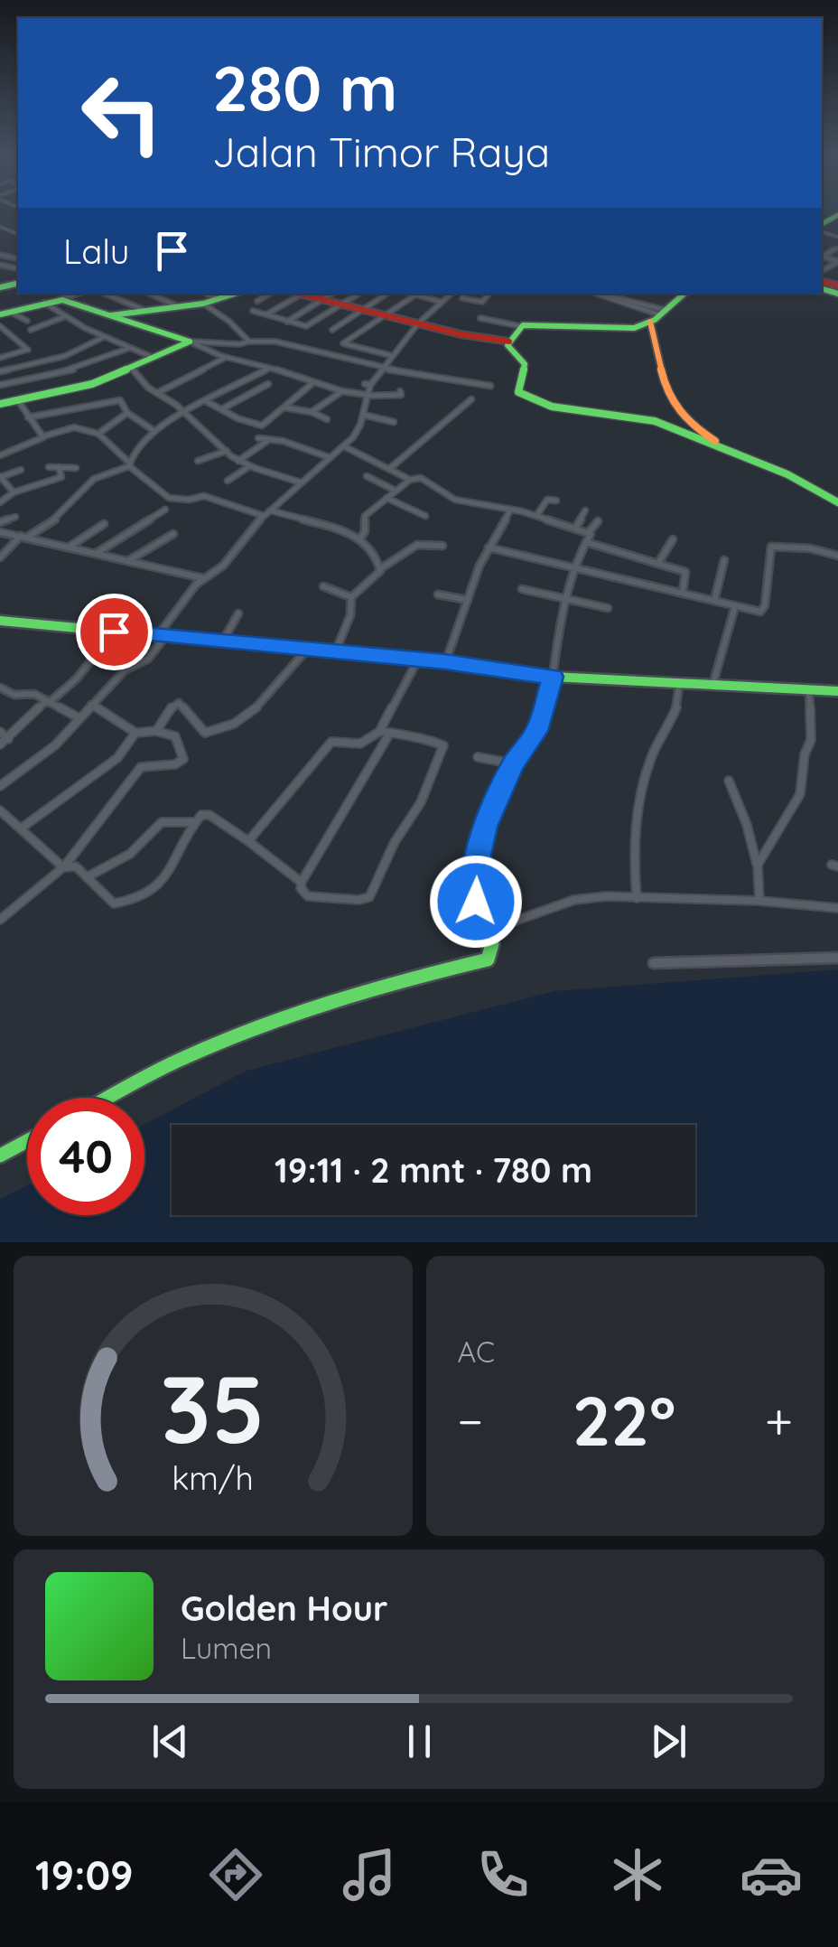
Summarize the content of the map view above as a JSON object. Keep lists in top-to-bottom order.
{
  "page": {
    "turn": ["280 m", "Jalan Timor Raya"],
    "then": "Lalu",
    "limit": "40",
    "trip": "19:11 · 2 mnt · 780 m",
    "tile": "AC",
    "heat": ["−", "22°", "+"],
    "song": ["Golden Hour", "Lumen"],
    "tabs": "19:09",
    "gauge": ["35", "km/h"]
  }
}
